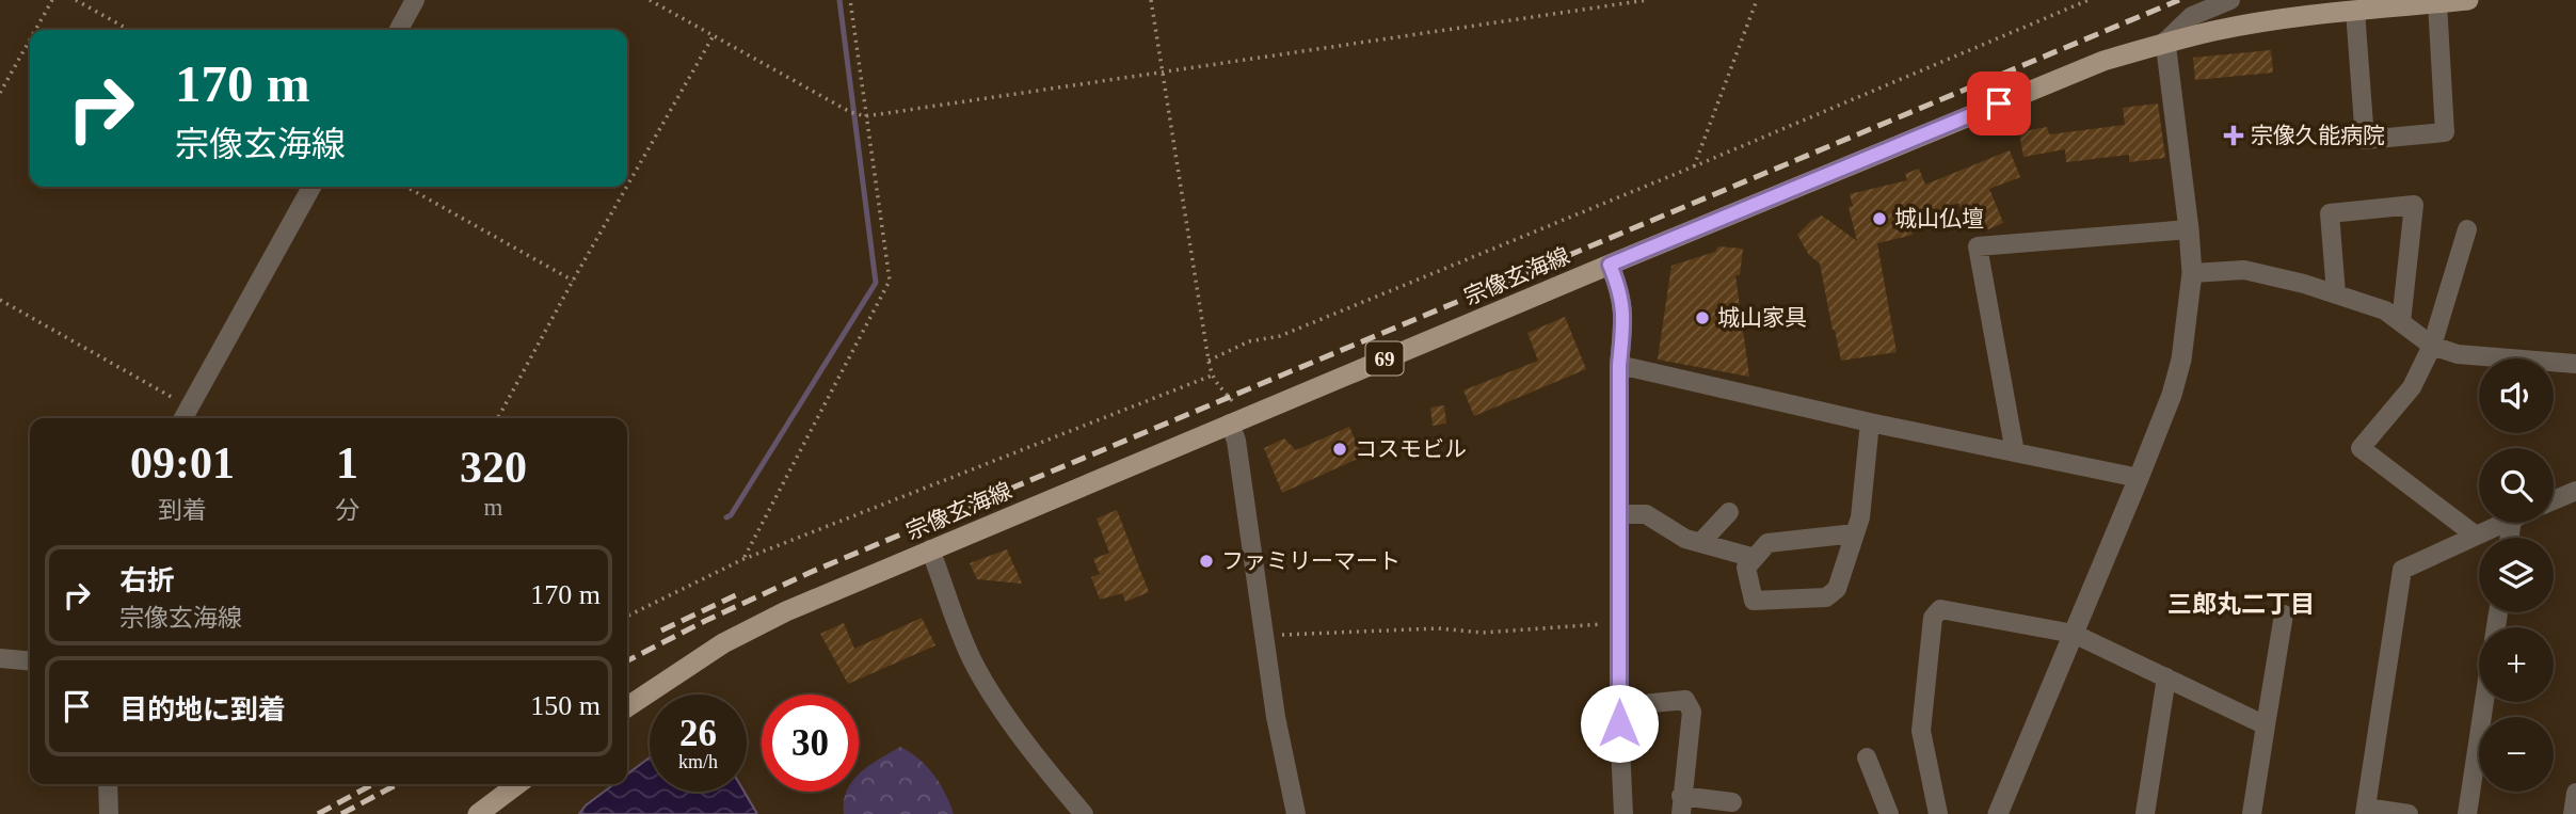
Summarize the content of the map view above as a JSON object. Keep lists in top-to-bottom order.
{
  "streets": {
    "main road": ["宗像玄海線", "69"]
  },
  "districts": ["三郎丸二丁目"],
  "places": {
    "health": ["宗像久能病院"],
    "other": [
      "城山仏壇",
      "城山家具",
      "コスモビル",
      "ファミリーマート"
    ]
  },
  "page": {
    "turn": ["170 m", "宗像玄海線"],
    "map_buttons": ["+", "−"],
    "eta": [
      "09:01",
      "到着",
      "1",
      "分",
      "320",
      "m"
    ],
    "list": [
      {
        "name": "右折",
        "note": "宗像玄海線",
        "value": "170 m"
      },
      {
        "name": "目的地に到着",
        "value": "150 m"
      }
    ],
    "speed": "26 km/h",
    "limit": "30"
  }
}
